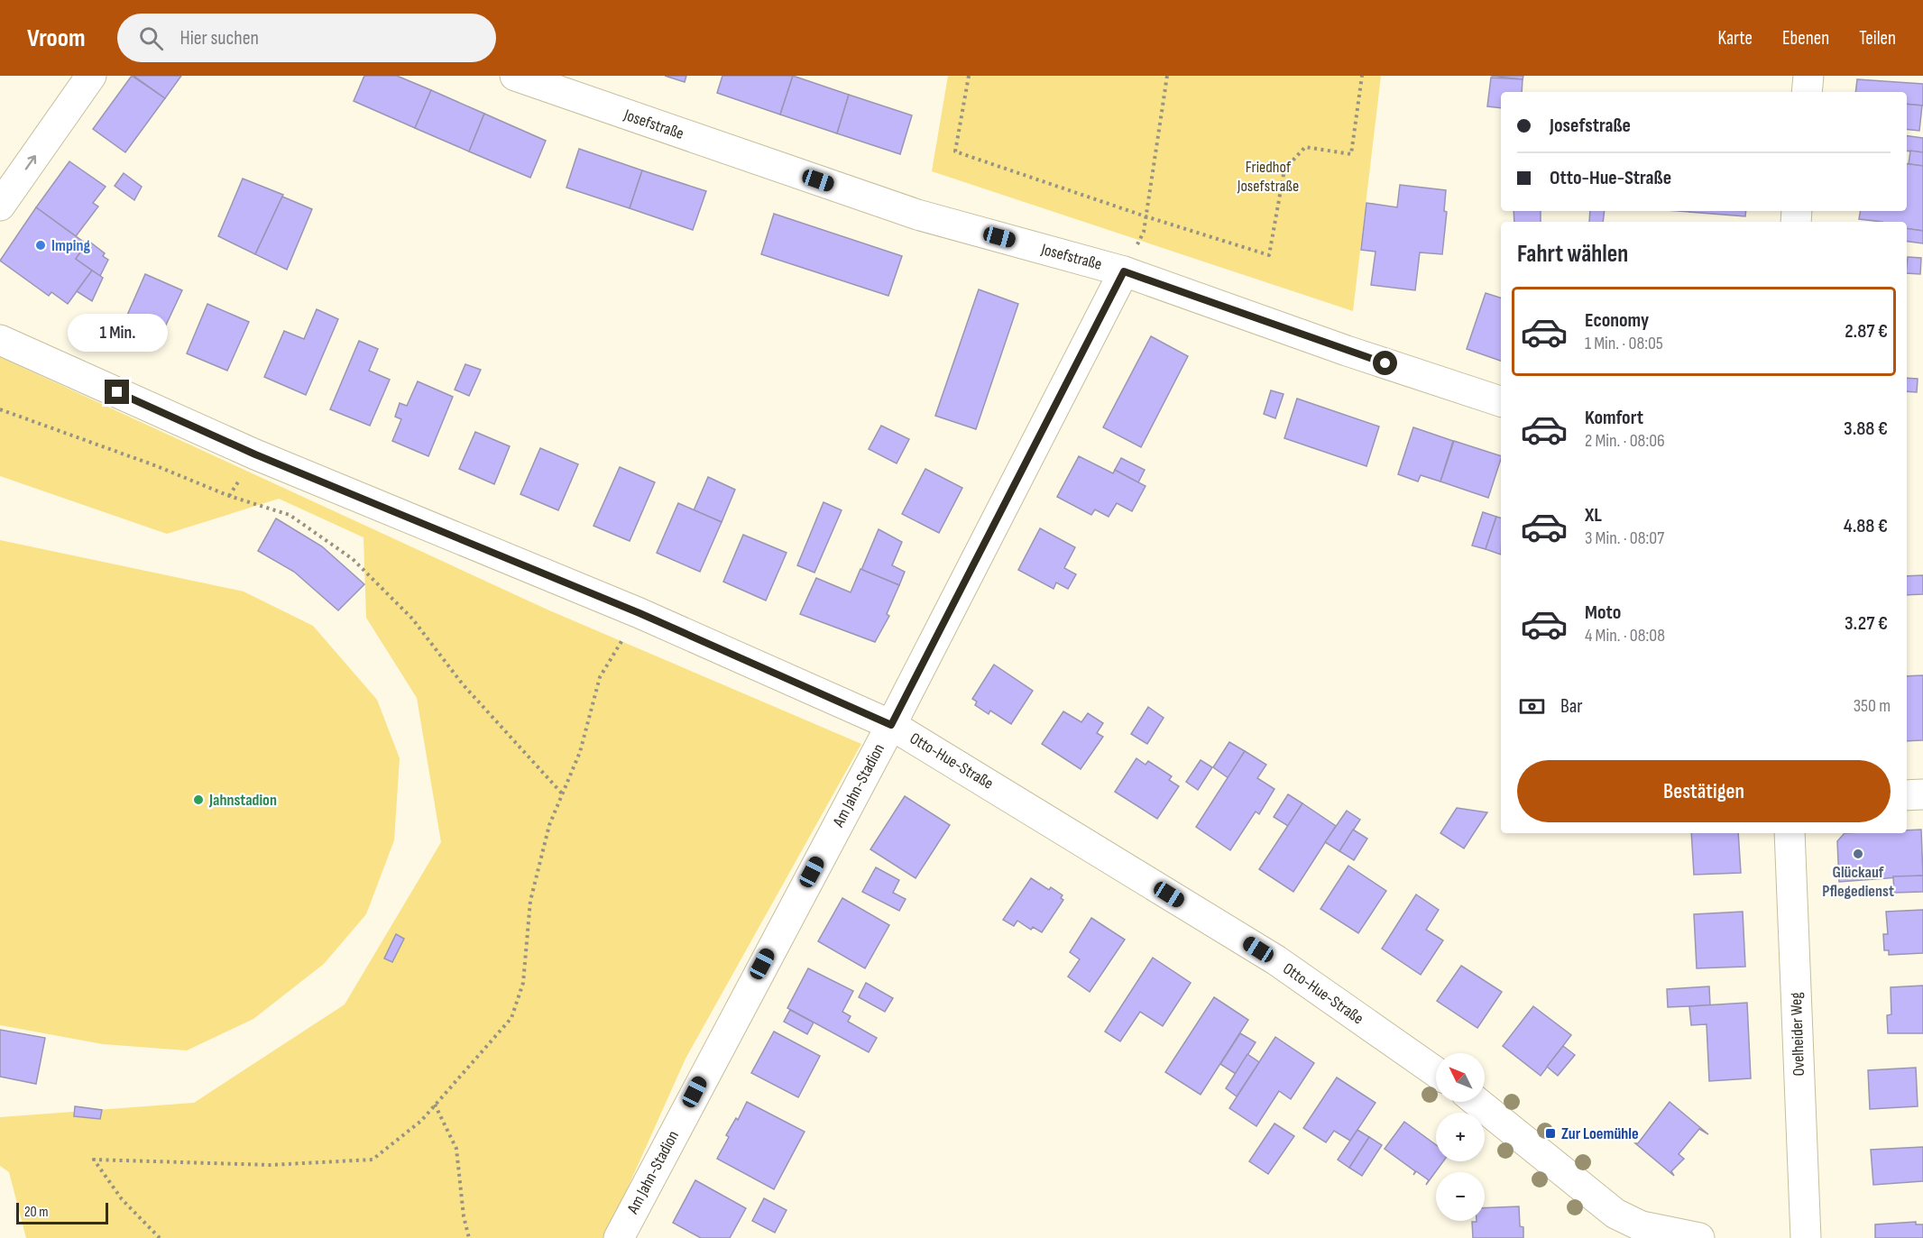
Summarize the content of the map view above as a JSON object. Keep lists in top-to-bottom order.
{
  "streets": {
    "street": [
      "Josefstraße",
      "Otto-Hue-Straße",
      "Am Jahn-Stadion",
      "Ovelheider Weg"
    ]
  },
  "crossings": [
    ["Josefstraße", "Am Jahn-Stadion"],
    ["Otto-Hue-Straße", "Am Jahn-Stadion"]
  ],
  "parks": ["Friedhof Josefstraße"],
  "places": {
    "other": ["Imping", "Jahnstadion", "Glückauf Pflegedienst"],
    "transit": ["Zur Loemühle"]
  },
  "scale_bar": "20 m",
  "north": "top left",
  "page": {
    "header": "Vroom",
    "search": "Hier suchen",
    "nav": ["Karte", "Ebenen", "Teilen"],
    "banner": ["Josefstraße", "Otto-Hue-Straße"],
    "heading": "Fahrt wählen",
    "list": [
      {
        "name": "Economy",
        "note": "1 Min. · 08:05",
        "value": "2.87 €"
      },
      {
        "name": "Komfort",
        "note": "2 Min. · 08:06",
        "value": "3.88 €"
      },
      {
        "name": "XL",
        "note": "3 Min. · 08:07",
        "value": "4.88 €"
      },
      {
        "name": "Moto",
        "note": "4 Min. · 08:08",
        "value": "3.27 €"
      }
    ],
    "bubble": "1 Min.",
    "pay": ["Bar", "350 m"],
    "buttons": "Bestätigen",
    "map_buttons": ["+", "−"],
    "scale": "20 m"
  }
}
